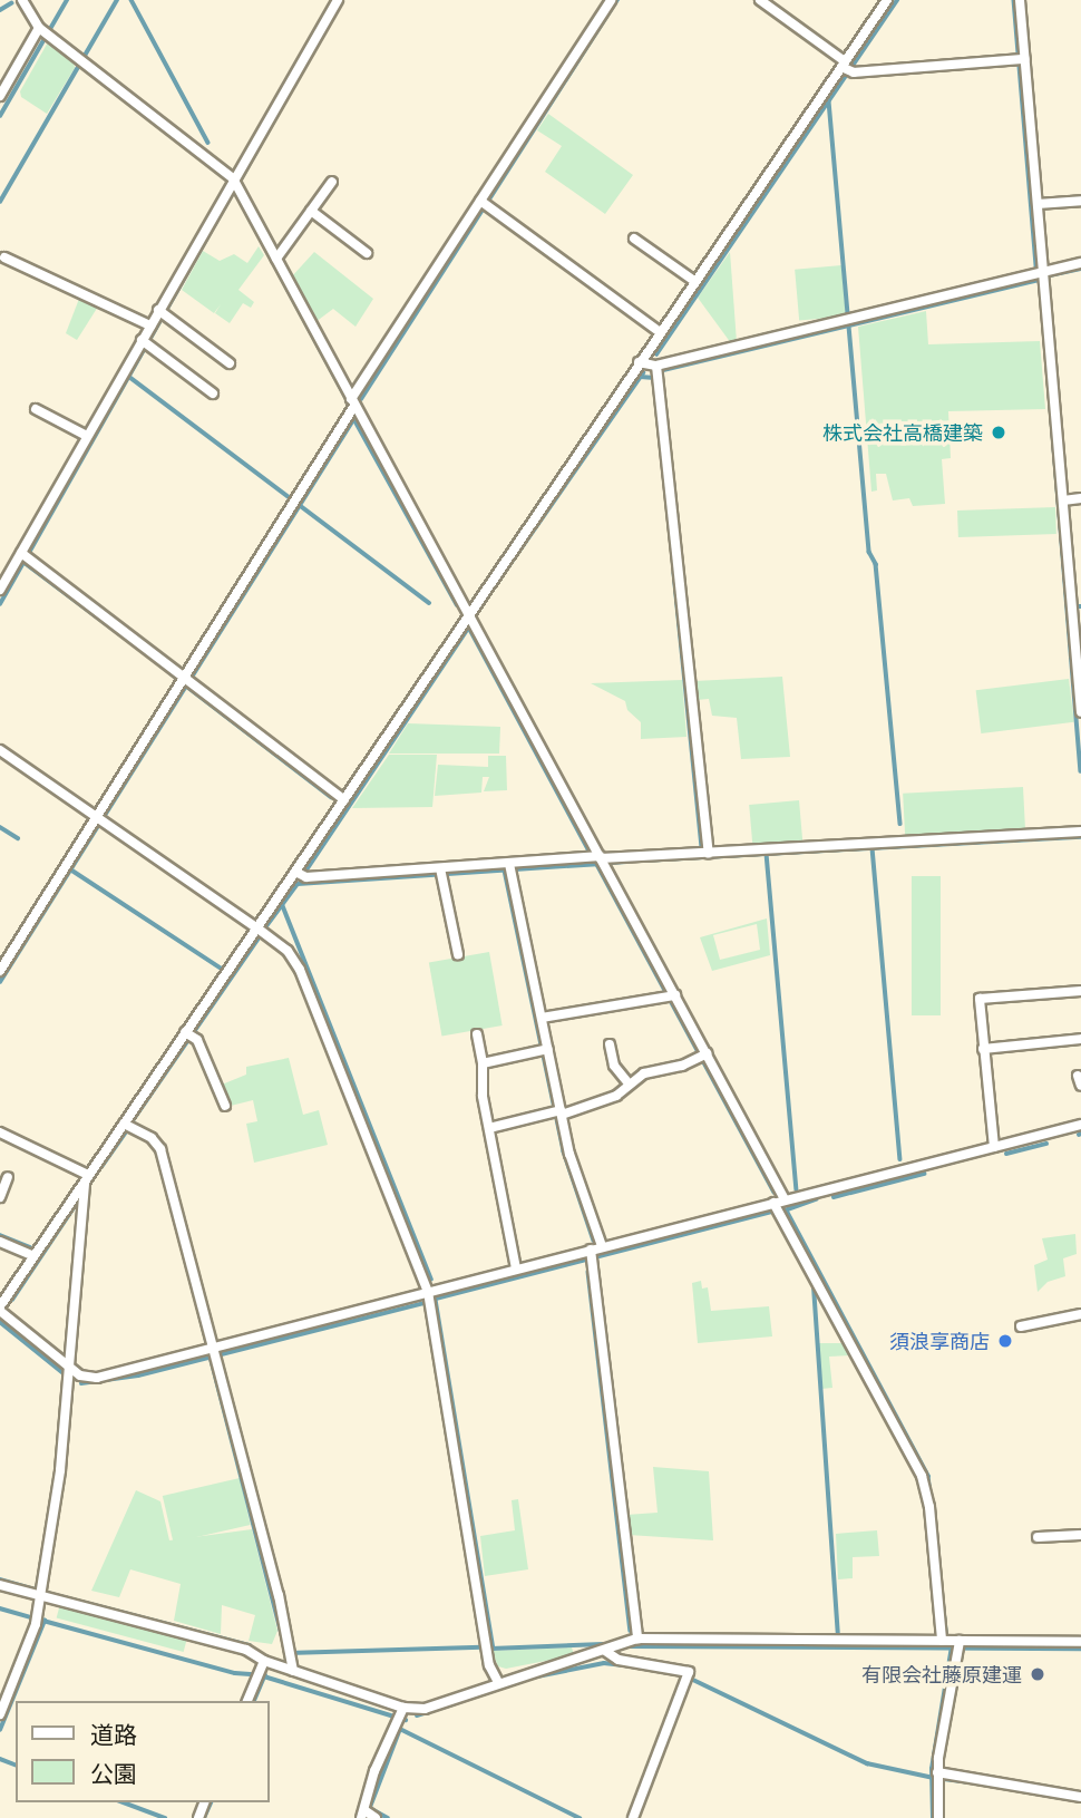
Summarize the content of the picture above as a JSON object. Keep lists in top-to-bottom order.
{
  "places": ["株式会社高橋建築", "須浪享商店", "有限会社藤原建運"],
  "legend": ["道路", "公園"]
}
